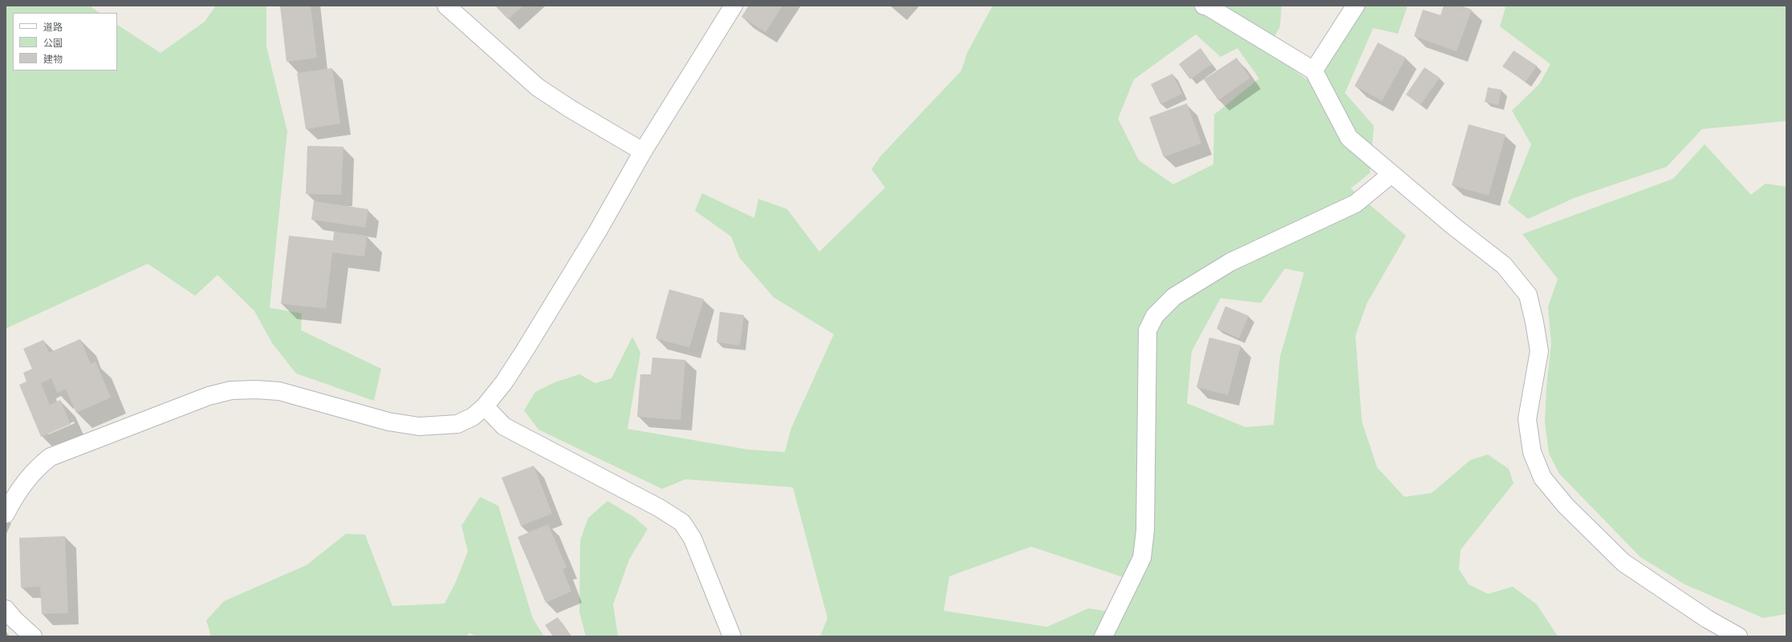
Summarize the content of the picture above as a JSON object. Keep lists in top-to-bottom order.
{
  "legend": ["道路", "公園", "建物"]
}
